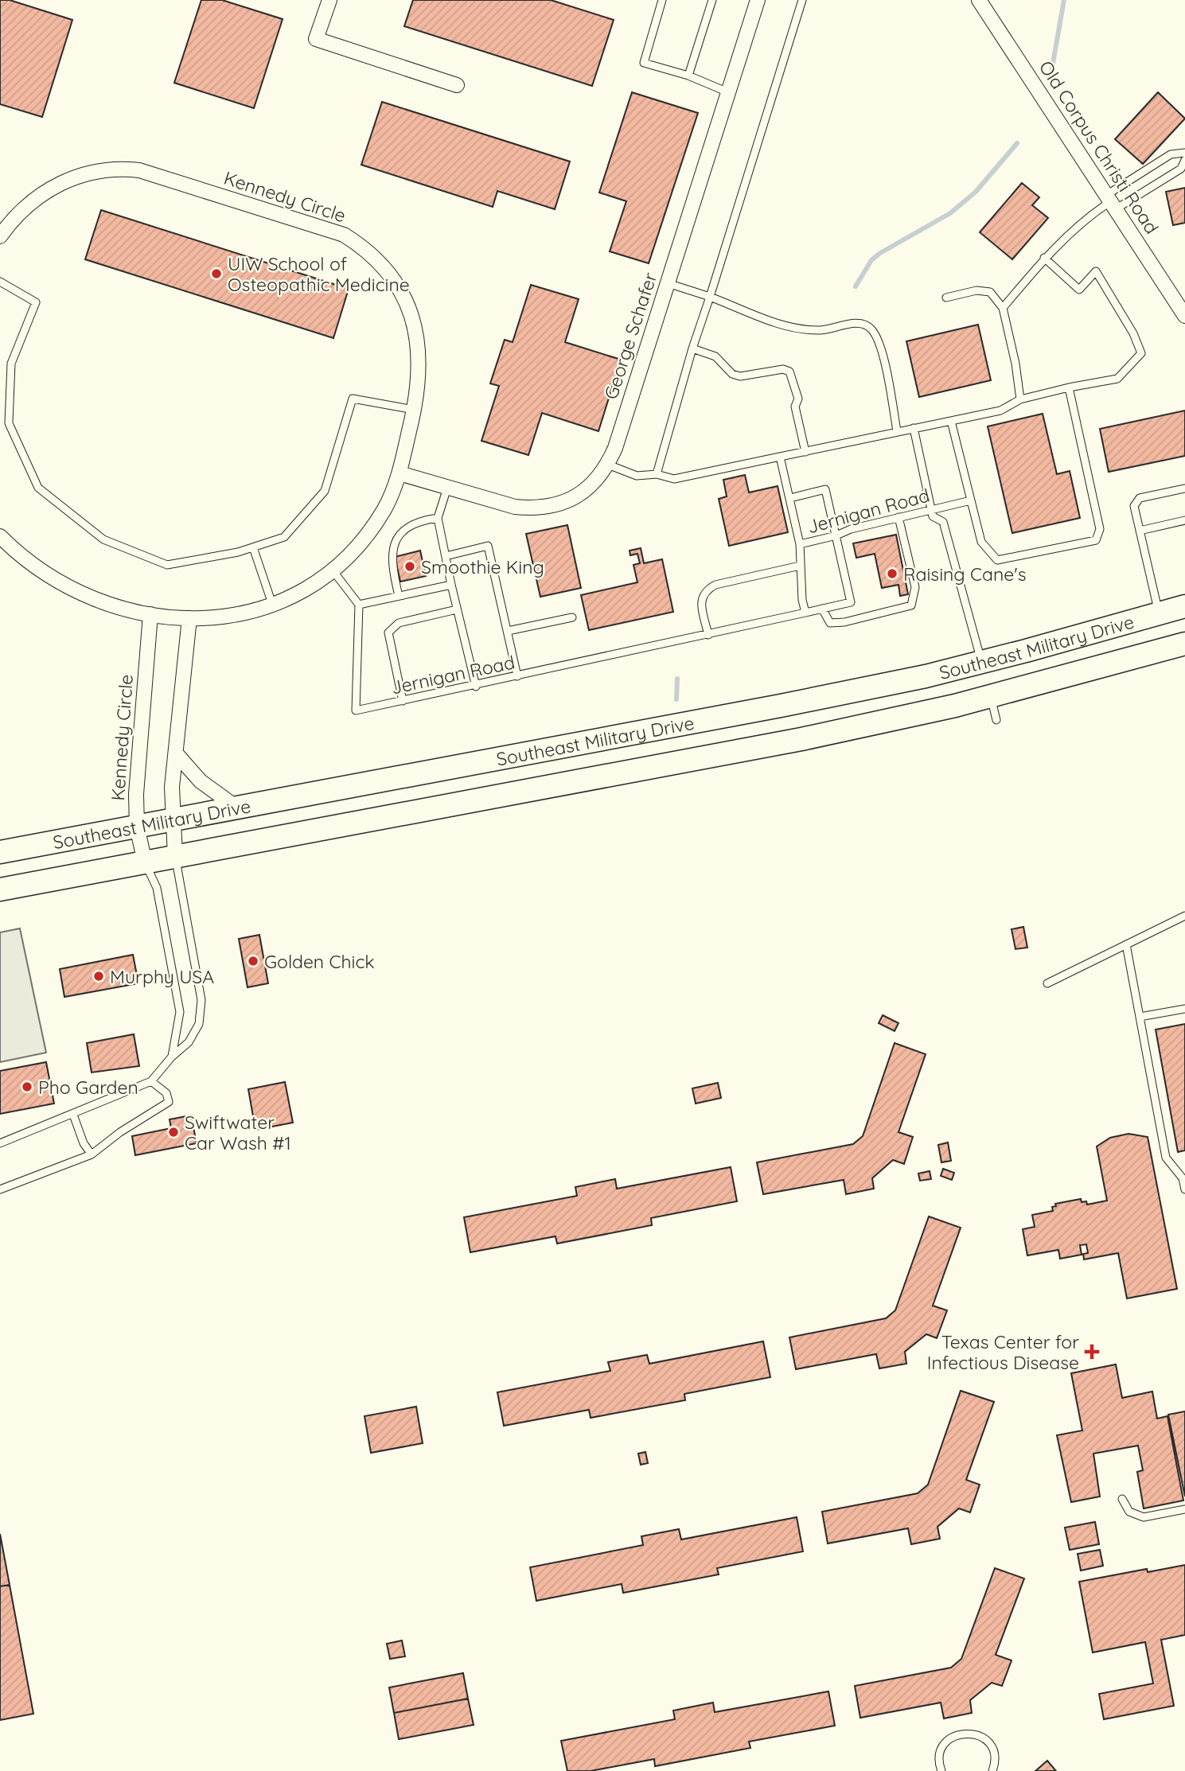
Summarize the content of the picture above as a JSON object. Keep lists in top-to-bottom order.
{
  "streets": {
    "main road": ["Southeast Military Drive"],
    "street": ["Old Corpus Christi Road", "Kennedy Circle", "George Schafer"],
    "lane": ["Jernigan Road"]
  },
  "crossings": [
    ["Kennedy Circle", "George Schafer"],
    ["Kennedy Circle", "Southeast Military Drive"]
  ],
  "places": {
    "other": [
      "UIW School of Osteopathic Medicine",
      "Smoothie King",
      "Raising Cane's",
      "Golden Chick",
      "Murphy USA",
      "Pho Garden",
      "Swiftwater Car Wash #1"
    ],
    "health": ["Texas Center for Infectious Disease"]
  }
}
